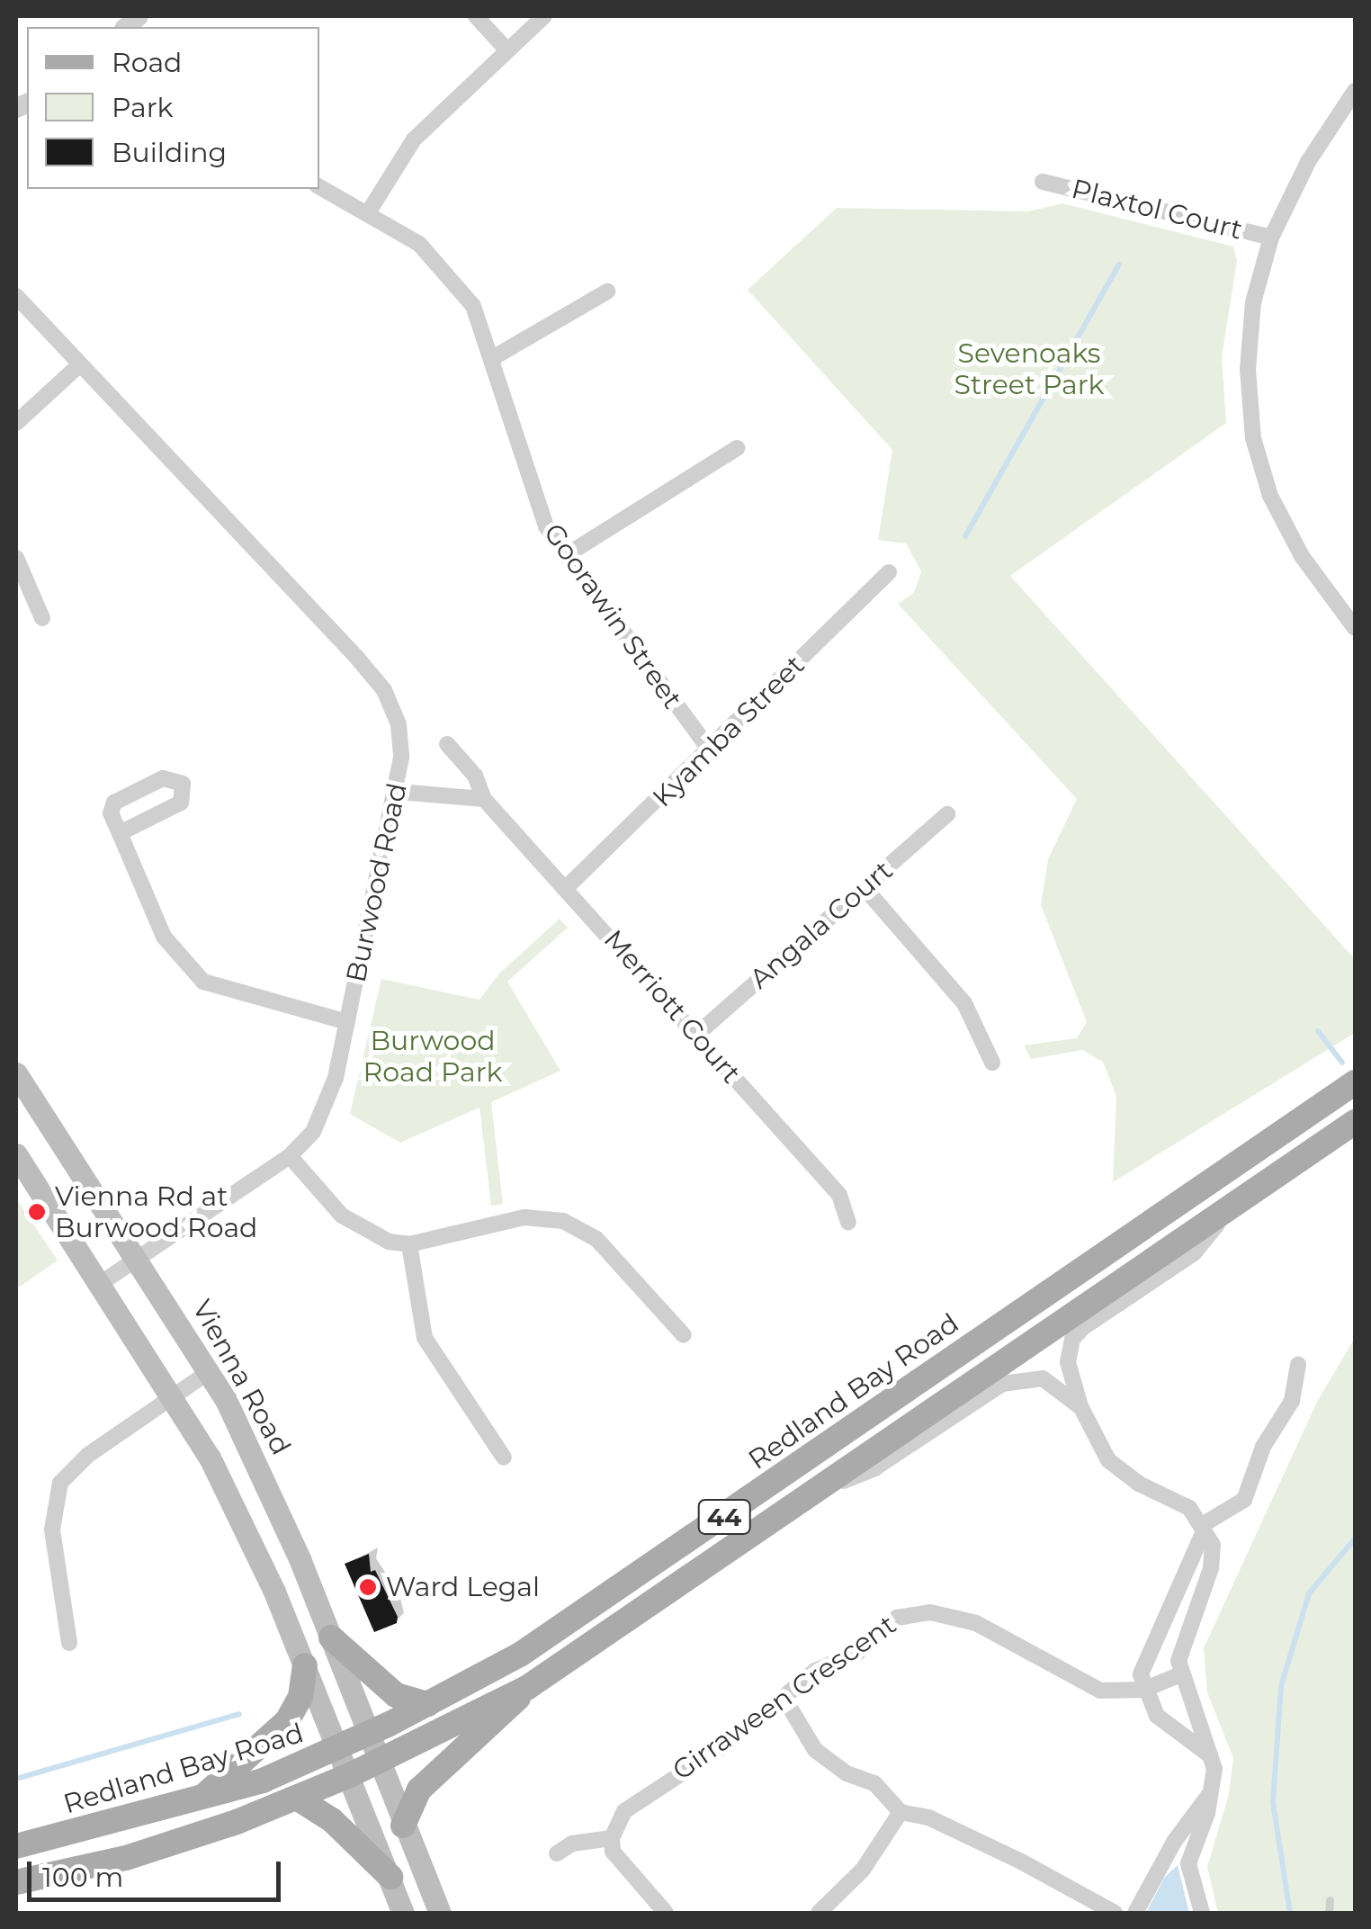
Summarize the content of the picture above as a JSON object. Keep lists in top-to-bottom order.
{
  "streets": {
    "main road": ["Vienna Road", "Redland Bay Road", "44"],
    "street": [
      "Plaxtol Court",
      "Goorawin Street",
      "Kyamba Street",
      "Burwood Road",
      "Angala Court",
      "Merriott Court",
      "Girraween Crescent"
    ]
  },
  "crossings": [
    ["Goorawin Street", "Kyamba Street"],
    ["Kyamba Street", "Merriott Court"],
    ["Burwood Road", "Vienna Road"],
    ["Angala Court", "Merriott Court"],
    ["Vienna Road", "Redland Bay Road"],
    ["Vienna Road", "44"]
  ],
  "parks": ["Sevenoaks Street Park", "Burwood Road Park"],
  "places": ["Vienna Rd at Burwood Road", "Ward Legal"],
  "legend": ["Road", "Park", "Building"],
  "scale_bar": "100 m"
}
